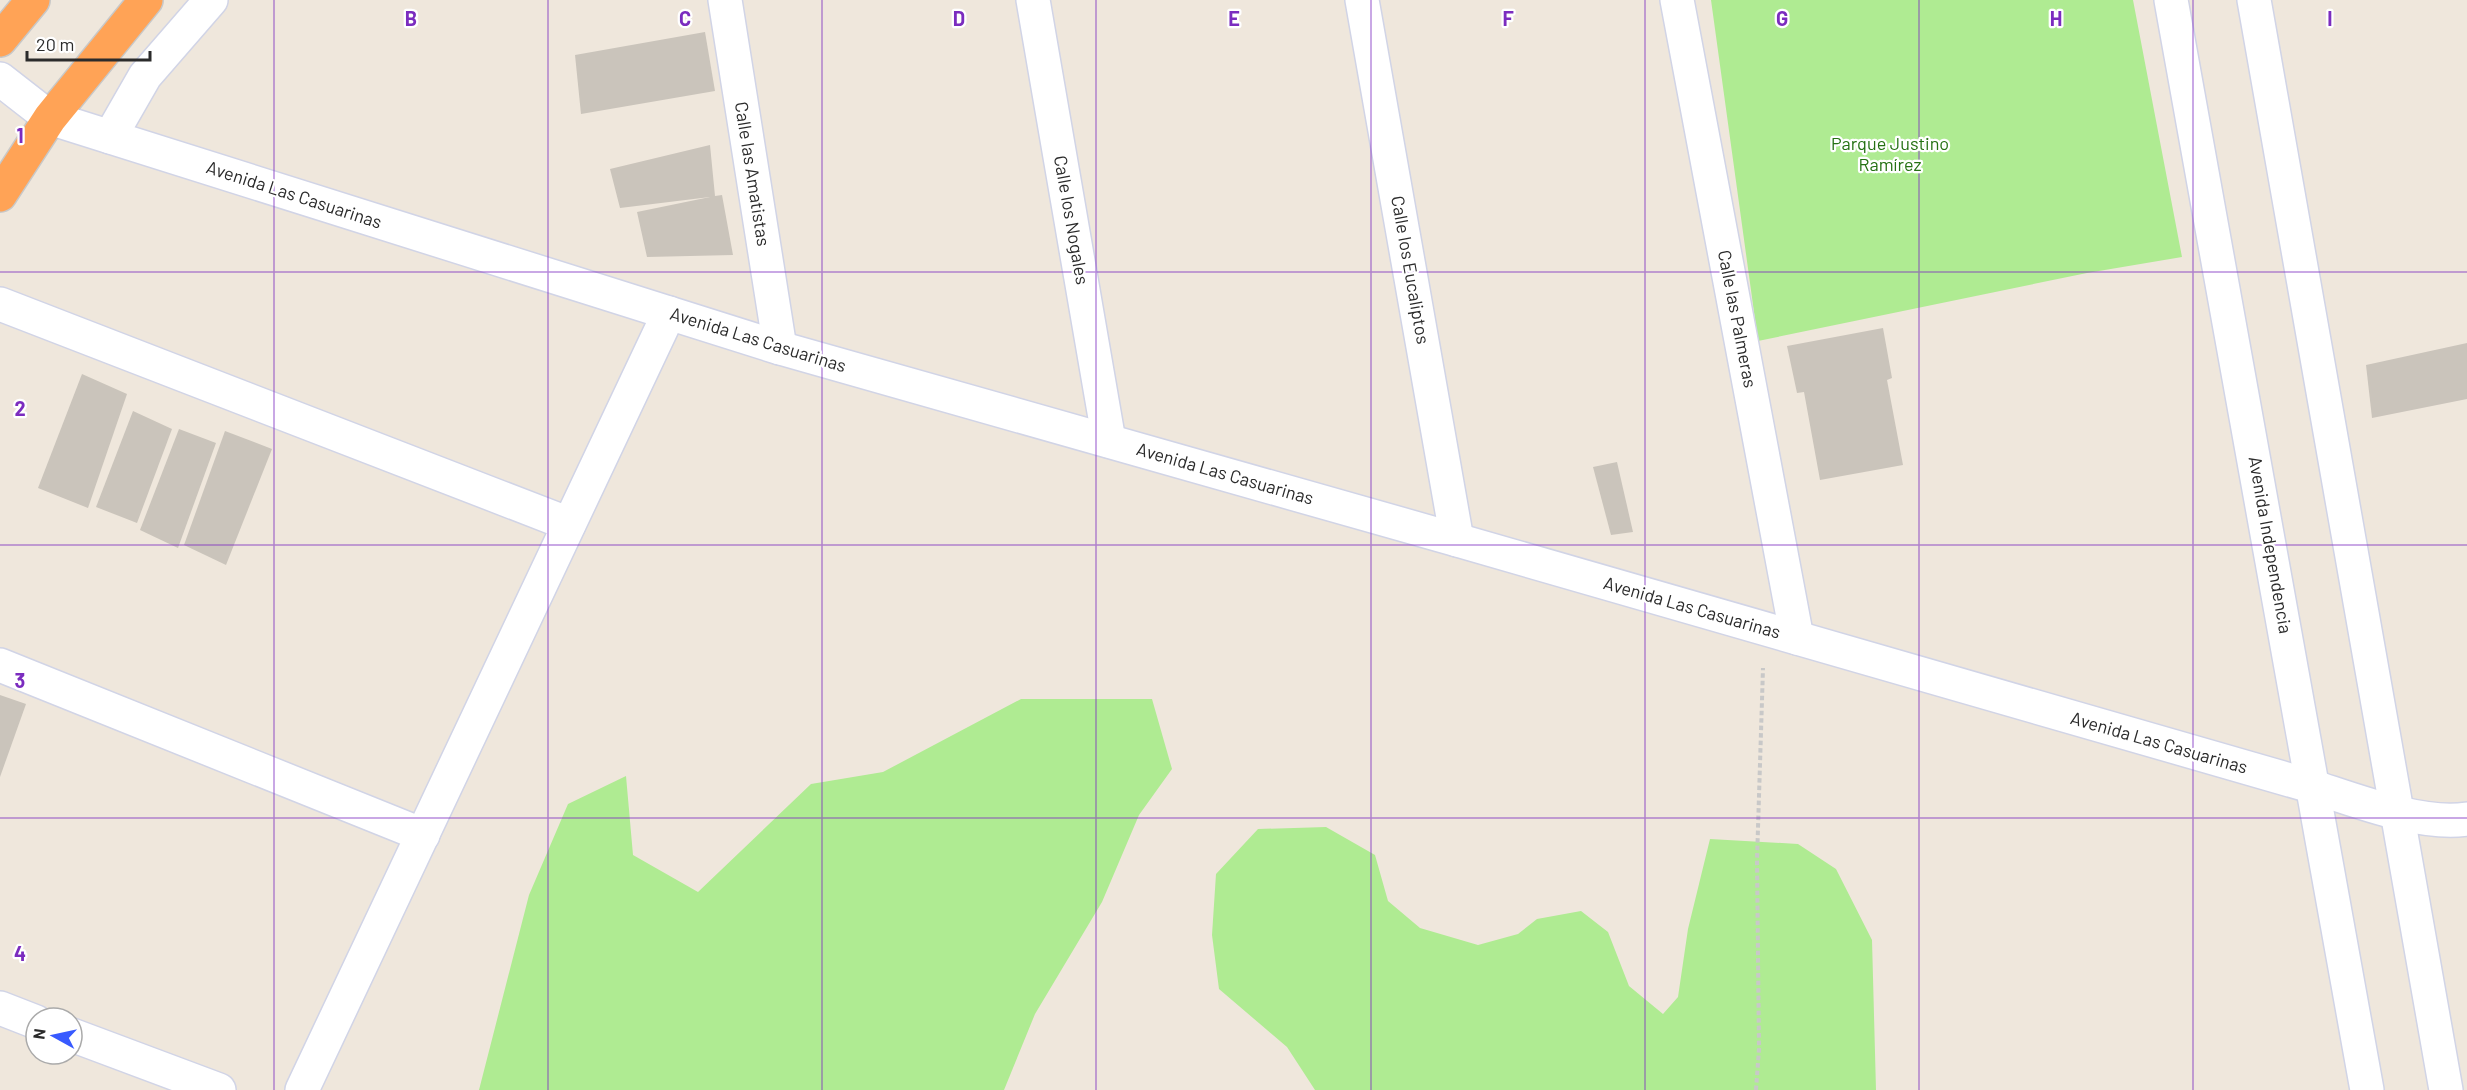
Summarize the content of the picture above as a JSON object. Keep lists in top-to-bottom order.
{
  "streets": {
    "street": [
      "Calle las Amatistas",
      "Avenida Las Casuarinas",
      "Calle los Nogales",
      "Calle los Eucaliptos",
      "Calle las Palmeras",
      "Avenida Independencia"
    ]
  },
  "crossings": [
    ["Calle las Amatistas", "Avenida Las Casuarinas"],
    ["Avenida Las Casuarinas", "Calle los Nogales"],
    ["Avenida Las Casuarinas", "Calle los Eucaliptos"],
    ["Avenida Las Casuarinas", "Calle las Palmeras"],
    ["Avenida Las Casuarinas", "Avenida Independencia"]
  ],
  "parks": ["Parque Justino Ramírez"],
  "scale_bar": "20 m",
  "north": "left",
  "grid": {
    "columns": [
      "B",
      "C",
      "D",
      "E",
      "F",
      "G",
      "H",
      "I"
    ],
    "rows": [
      "1",
      "2",
      "3",
      "4"
    ]
  }
}
